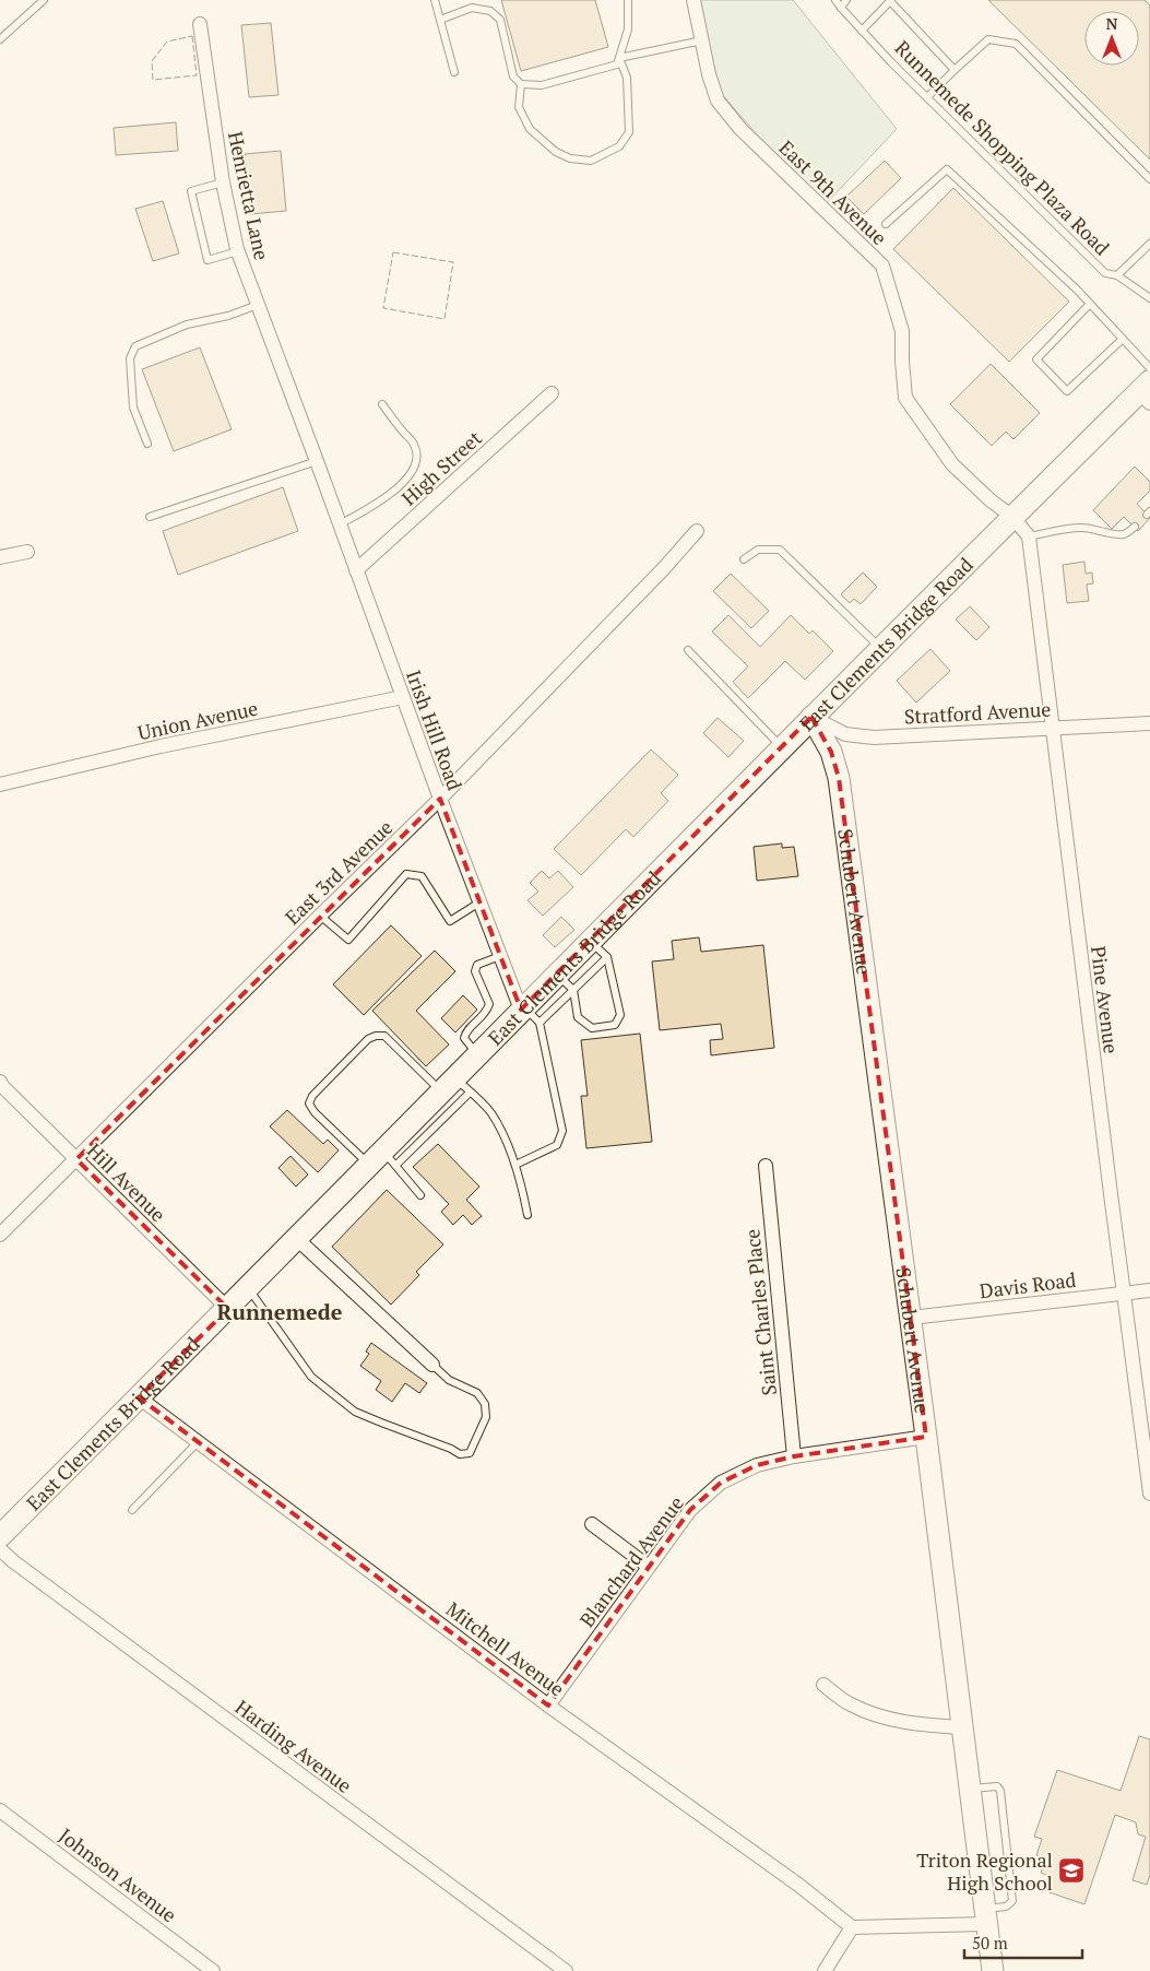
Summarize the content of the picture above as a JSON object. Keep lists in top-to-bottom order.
{
  "streets": {
    "main road": ["East Clements Bridge Road"],
    "street": [
      "East 9th Avenue",
      "Henrietta Lane",
      "High Street",
      "Stratford Avenue",
      "Union Avenue",
      "Irish Hill Road",
      "East 3rd Avenue",
      "Schubert Avenue",
      "Pine Avenue",
      "Hill Avenue",
      "Davis Road",
      "Saint Charles Place",
      "Blanchard Avenue",
      "Mitchell Avenue",
      "Harding Avenue",
      "Johnson Avenue"
    ],
    "lane": ["Runnemede Shopping Plaza Road"]
  },
  "crossings": [
    ["East 9th Avenue", "East Clements Bridge Road"],
    ["Henrietta Lane", "Irish Hill Road"],
    ["High Street", "Irish Hill Road"],
    ["East Clements Bridge Road", "Stratford Avenue"],
    ["East Clements Bridge Road", "Irish Hill Road"],
    ["East Clements Bridge Road", "Schubert Avenue"],
    ["East Clements Bridge Road", "Hill Avenue"],
    ["East Clements Bridge Road", "Mitchell Avenue"],
    ["Stratford Avenue", "Schubert Avenue"],
    ["Stratford Avenue", "Pine Avenue"],
    ["Union Avenue", "Irish Hill Road"],
    ["Irish Hill Road", "East 3rd Avenue"],
    ["East 3rd Avenue", "Hill Avenue"],
    ["Schubert Avenue", "Davis Road"],
    ["Schubert Avenue", "Blanchard Avenue"],
    ["Pine Avenue", "Davis Road"],
    ["Saint Charles Place", "Blanchard Avenue"],
    ["Blanchard Avenue", "Mitchell Avenue"]
  ],
  "districts": ["Runnemede"],
  "places": {
    "school or university": ["Triton Regional High School"]
  },
  "scale_bar": "50 m",
  "north": "top"
}
